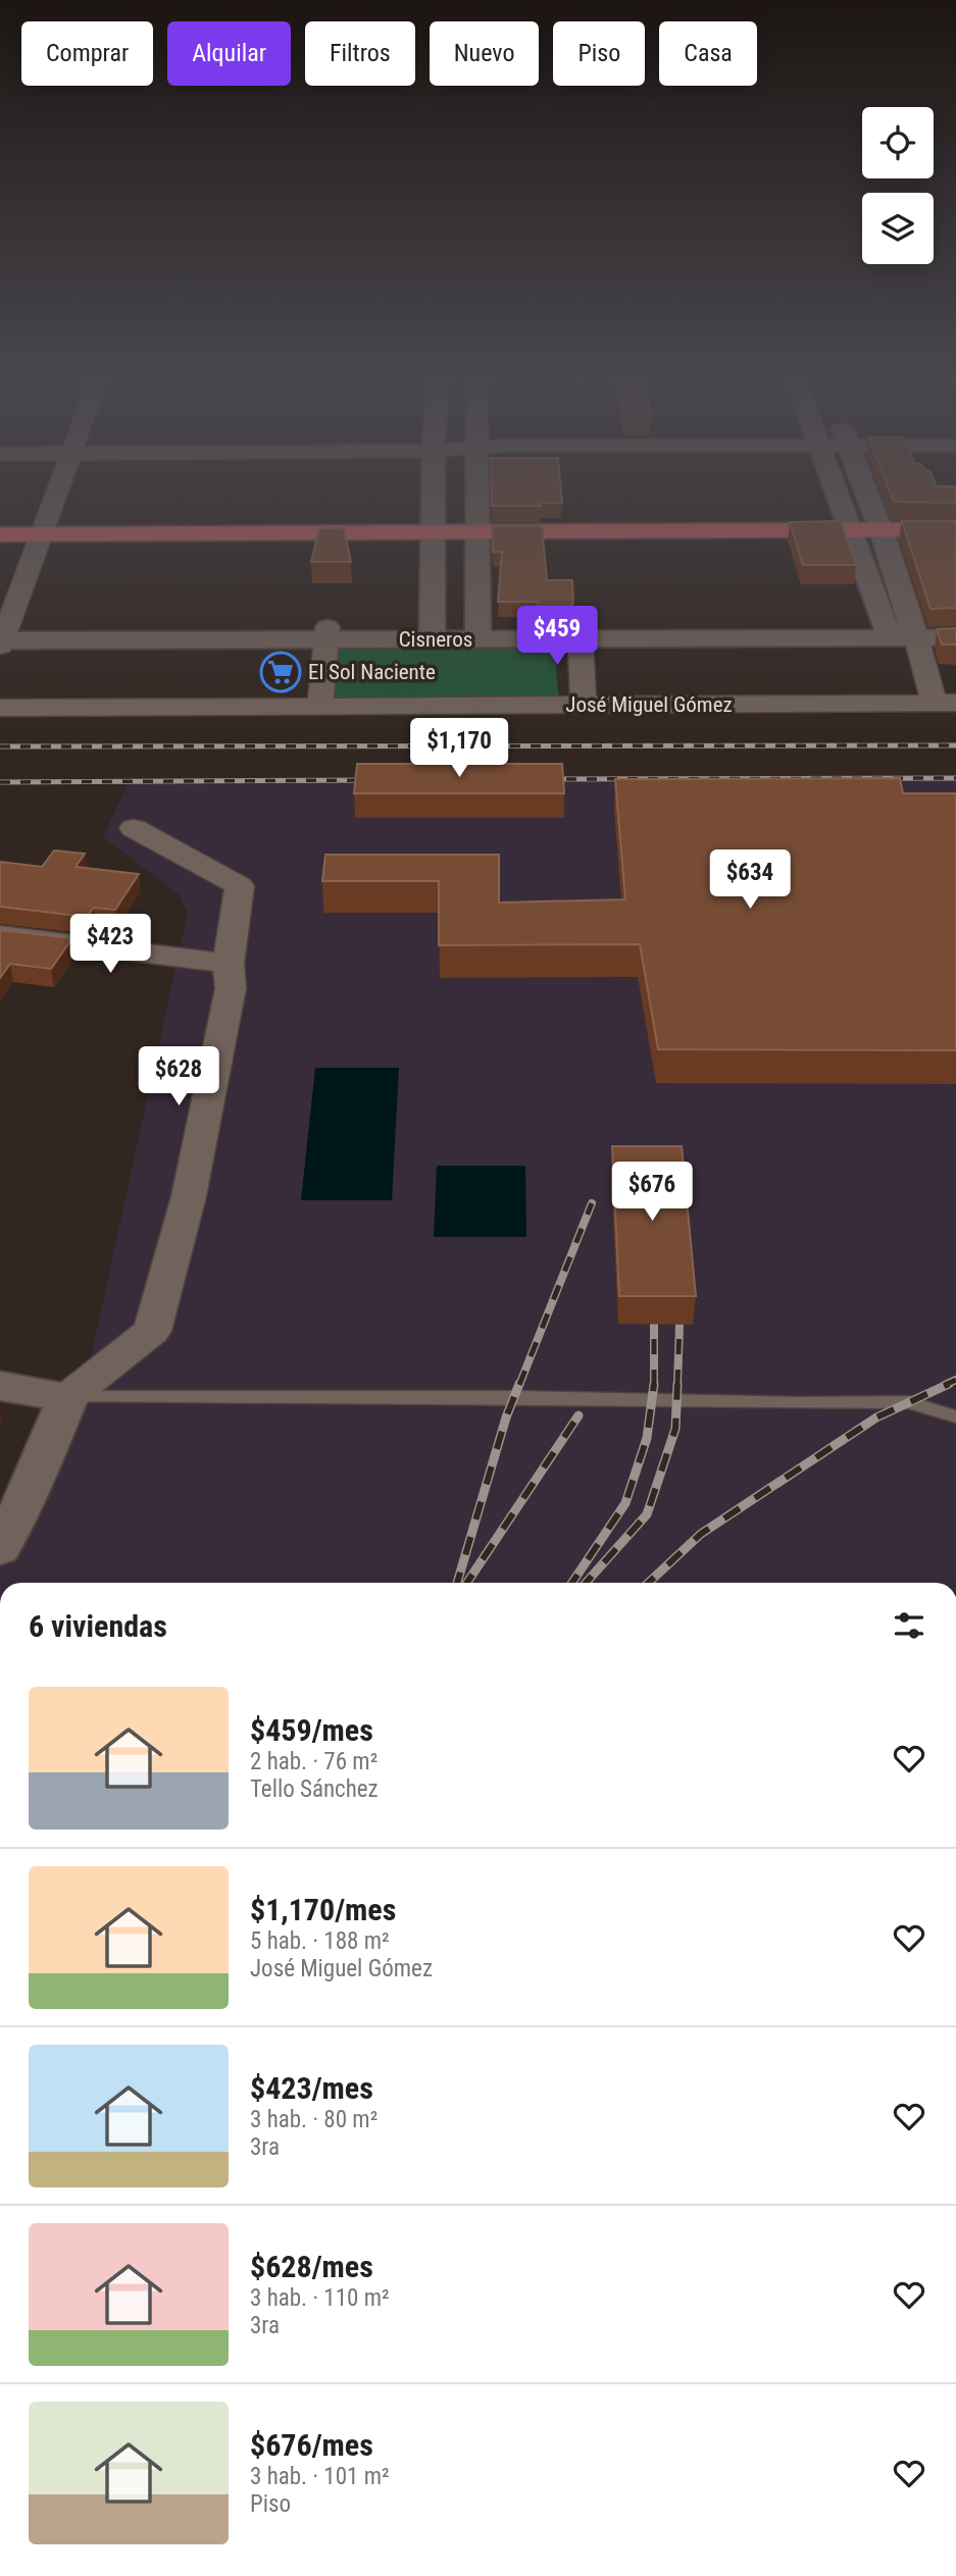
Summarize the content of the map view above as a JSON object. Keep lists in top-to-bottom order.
{
  "streets": {
    "street": ["Cisneros", "José Miguel Gómez"]
  },
  "places": {
    "supermarket": ["El Sol Naciente"]
  },
  "page": {
    "chip": [
      "Comprar",
      "Alquilar",
      "Filtros",
      "Nuevo",
      "Piso",
      "Casa"
    ],
    "price": [
      "$459",
      "$1,170",
      "$634",
      "$423",
      "$628",
      "$676"
    ],
    "heading": "6 viviendas",
    "list": [
      {
        "name": "$459/mes",
        "note": "2 hab. · 76 m² · Tello Sánchez"
      },
      {
        "name": "$1,170/mes",
        "note": "5 hab. · 188 m² · José Miguel Gómez"
      },
      {
        "name": "$423/mes",
        "note": "3 hab. · 80 m² · 3ra"
      },
      {
        "name": "$628/mes",
        "note": "3 hab. · 110 m² · 3ra"
      },
      {
        "name": "$676/mes",
        "note": "3 hab. · 101 m² · Piso"
      }
    ]
  }
}
